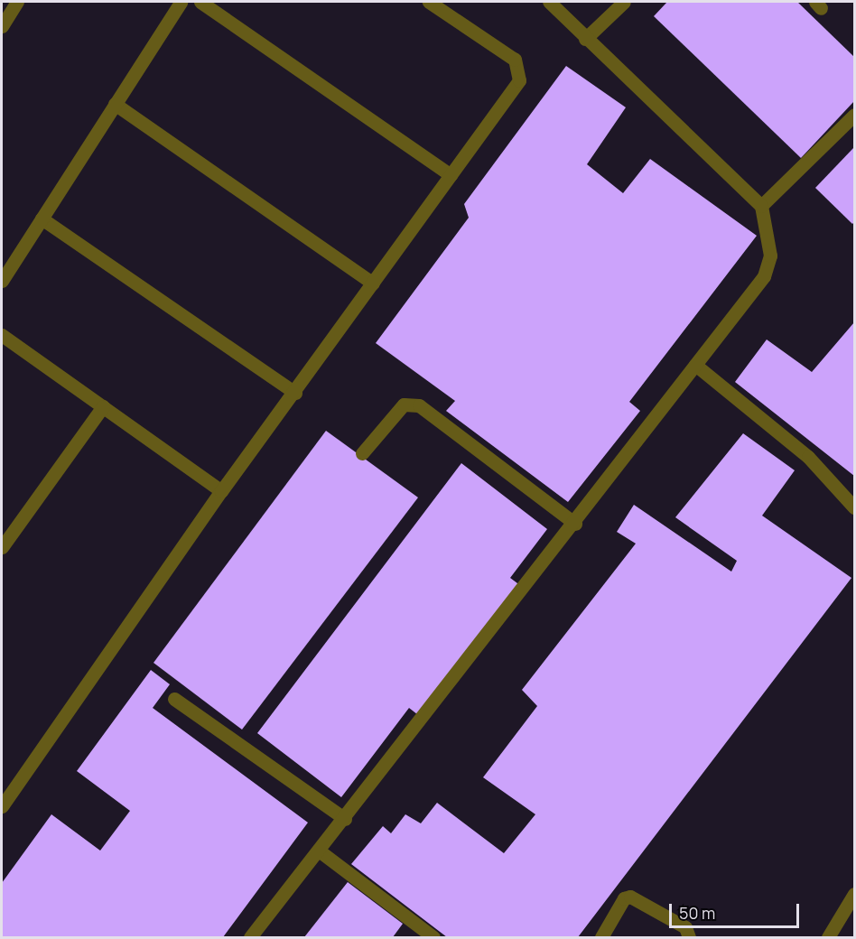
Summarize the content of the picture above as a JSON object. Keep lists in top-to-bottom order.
{
  "scale_bar": "50 m"
}
